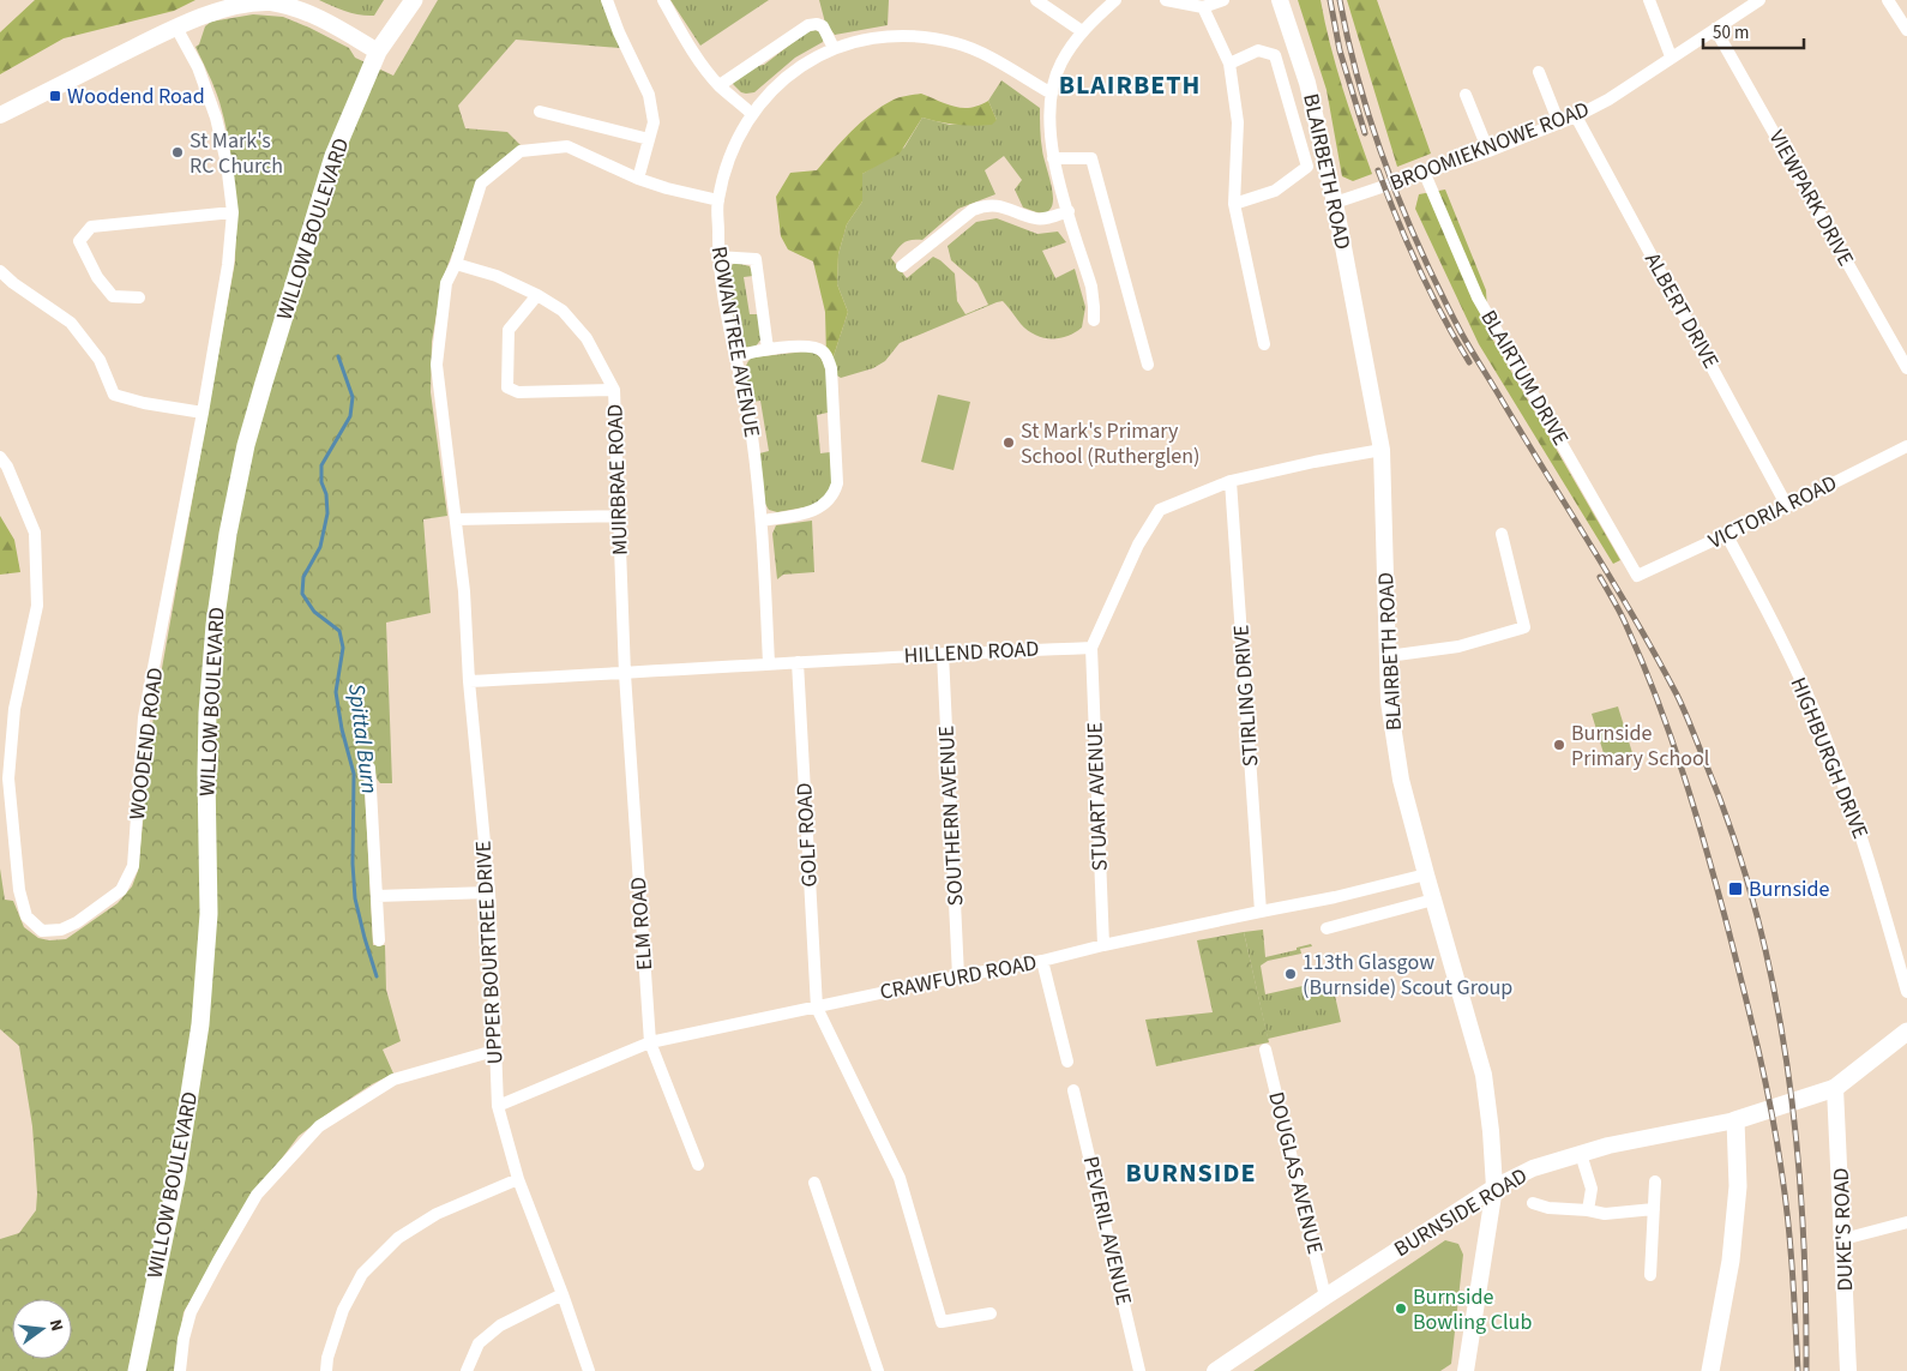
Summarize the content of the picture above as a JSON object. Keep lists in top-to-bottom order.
{
  "streets": {
    "main road": [
      "BLAIRBETH ROAD",
      "WILLOW BOULEVARD",
      "BURNSIDE ROAD",
      "DUKE'S ROAD"
    ],
    "street": [
      "BROOMIEKNOWE ROAD",
      "VIEWPARK DRIVE",
      "ALBERT DRIVE",
      "ROWANTREE AVENUE",
      "BLAIRTUM DRIVE",
      "MUIRBRAE ROAD",
      "VICTORIA ROAD",
      "HILLEND ROAD",
      "STIRLING DRIVE",
      "WOODEND ROAD",
      "HIGHBURGH DRIVE",
      "STUART AVENUE",
      "SOUTHERN AVENUE",
      "GOLF ROAD",
      "ELM ROAD",
      "UPPER BOURTREE DRIVE",
      "CRAWFURD ROAD",
      "DOUGLAS AVENUE",
      "PEVERIL AVENUE"
    ]
  },
  "crossings": [
    ["BROOMIEKNOWE ROAD", "BLAIRBETH ROAD"],
    ["BROOMIEKNOWE ROAD", "VIEWPARK DRIVE"],
    ["BROOMIEKNOWE ROAD", "ALBERT DRIVE"],
    ["BROOMIEKNOWE ROAD", "BLAIRTUM DRIVE"],
    ["BLAIRBETH ROAD", "CRAWFURD ROAD"],
    ["BLAIRBETH ROAD", "BURNSIDE ROAD"],
    ["ALBERT DRIVE", "VICTORIA ROAD"],
    ["ROWANTREE AVENUE", "HILLEND ROAD"],
    ["ROWANTREE AVENUE", "UPPER BOURTREE DRIVE"],
    ["BLAIRTUM DRIVE", "VICTORIA ROAD"],
    ["MUIRBRAE ROAD", "HILLEND ROAD"],
    ["MUIRBRAE ROAD", "ELM ROAD"],
    ["MUIRBRAE ROAD", "UPPER BOURTREE DRIVE"],
    ["VICTORIA ROAD", "HIGHBURGH DRIVE"],
    ["HILLEND ROAD", "STUART AVENUE"],
    ["HILLEND ROAD", "SOUTHERN AVENUE"],
    ["HILLEND ROAD", "GOLF ROAD"],
    ["HILLEND ROAD", "ELM ROAD"],
    ["HILLEND ROAD", "UPPER BOURTREE DRIVE"],
    ["STIRLING DRIVE", "CRAWFURD ROAD"],
    ["STUART AVENUE", "CRAWFURD ROAD"],
    ["SOUTHERN AVENUE", "CRAWFURD ROAD"],
    ["GOLF ROAD", "CRAWFURD ROAD"],
    ["ELM ROAD", "CRAWFURD ROAD"],
    ["UPPER BOURTREE DRIVE", "CRAWFURD ROAD"],
    ["DOUGLAS AVENUE", "BURNSIDE ROAD"]
  ],
  "districts": ["BLAIRBETH", "BURNSIDE"],
  "water": ["Spittal Burn"],
  "places": {
    "transit": ["Woodend Road", "Burnside"],
    "other": [
      "St Mark's RC Church",
      "St Mark's Primary School (Rutherglen)",
      "Burnside Primary School",
      "113th Glasgow (Burnside) Scout Group",
      "Burnside Bowling Club"
    ]
  },
  "scale_bar": "50 m",
  "north": "right"
}
